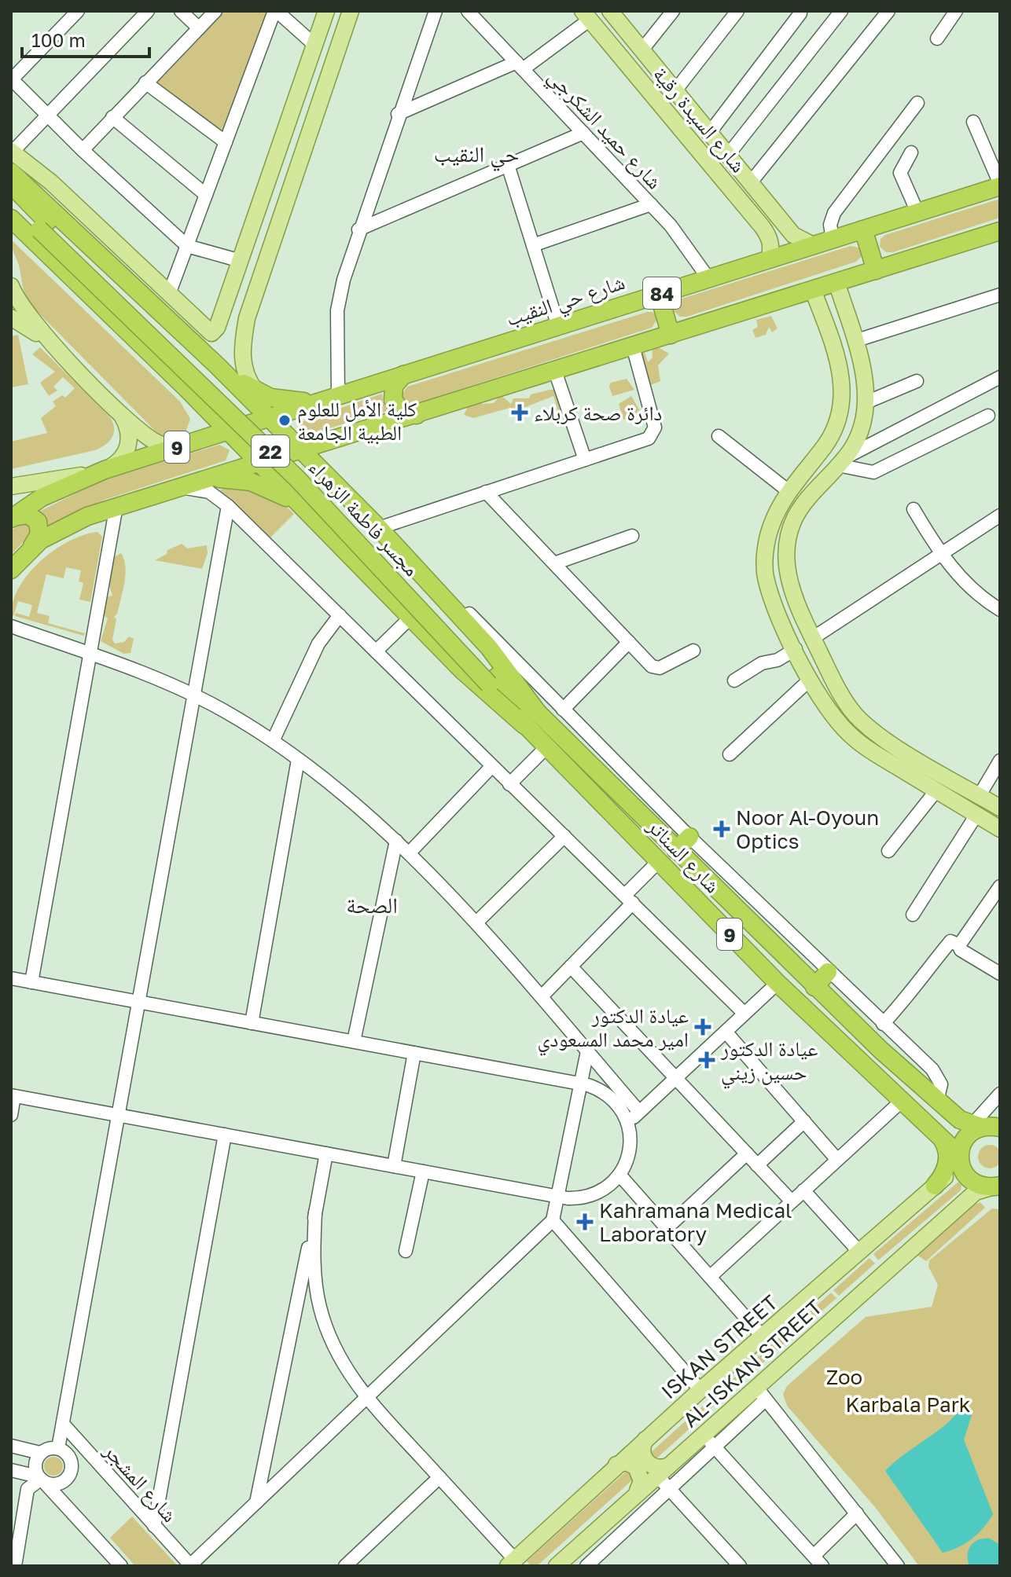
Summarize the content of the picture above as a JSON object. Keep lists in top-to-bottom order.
{
  "streets": {
    "highway": [
      "84",
      "شارع حي النقيب",
      "9",
      "22",
      "مجسر فاطمة الزهراء",
      "شارع السناتر"
    ],
    "main road": ["شارع السيدة رقية", "ISKAN STREET", "AL-ISKAN STREET"],
    "street": ["شارع حميد الشكرجي", "شارع المشجر"]
  },
  "crossings": [
    ["شارع السيدة رقية", "شارع حي النقيب"],
    ["شارع حميد الشكرجي", "شارع حي النقيب"],
    ["84", "شارع حي النقيب"],
    ["84", "9"],
    ["9", "شارع السناتر"],
    ["9", "ISKAN STREET"],
    ["9", "AL-ISKAN STREET"],
    ["22", "مجسر فاطمة الزهراء"],
    ["مجسر فاطمة الزهراء", "شارع السناتر"],
    ["شارع السناتر", "ISKAN STREET"]
  ],
  "districts": ["حي النقيب", "الصحة"],
  "parks": ["Zoo", "Karbala Park"],
  "places": {
    "health": [
      "دائرة صحة كربلاء",
      "Noor Al-Oyoun Optics",
      "عيادة الدكتور امير محمد المسعودي",
      "عيادة الدكتور حسين زيني",
      "Kahramana Medical Laboratory"
    ],
    "other": ["كلية الأمل للعلوم الطبية الجامعة"]
  },
  "scale_bar": "100 m"
}
